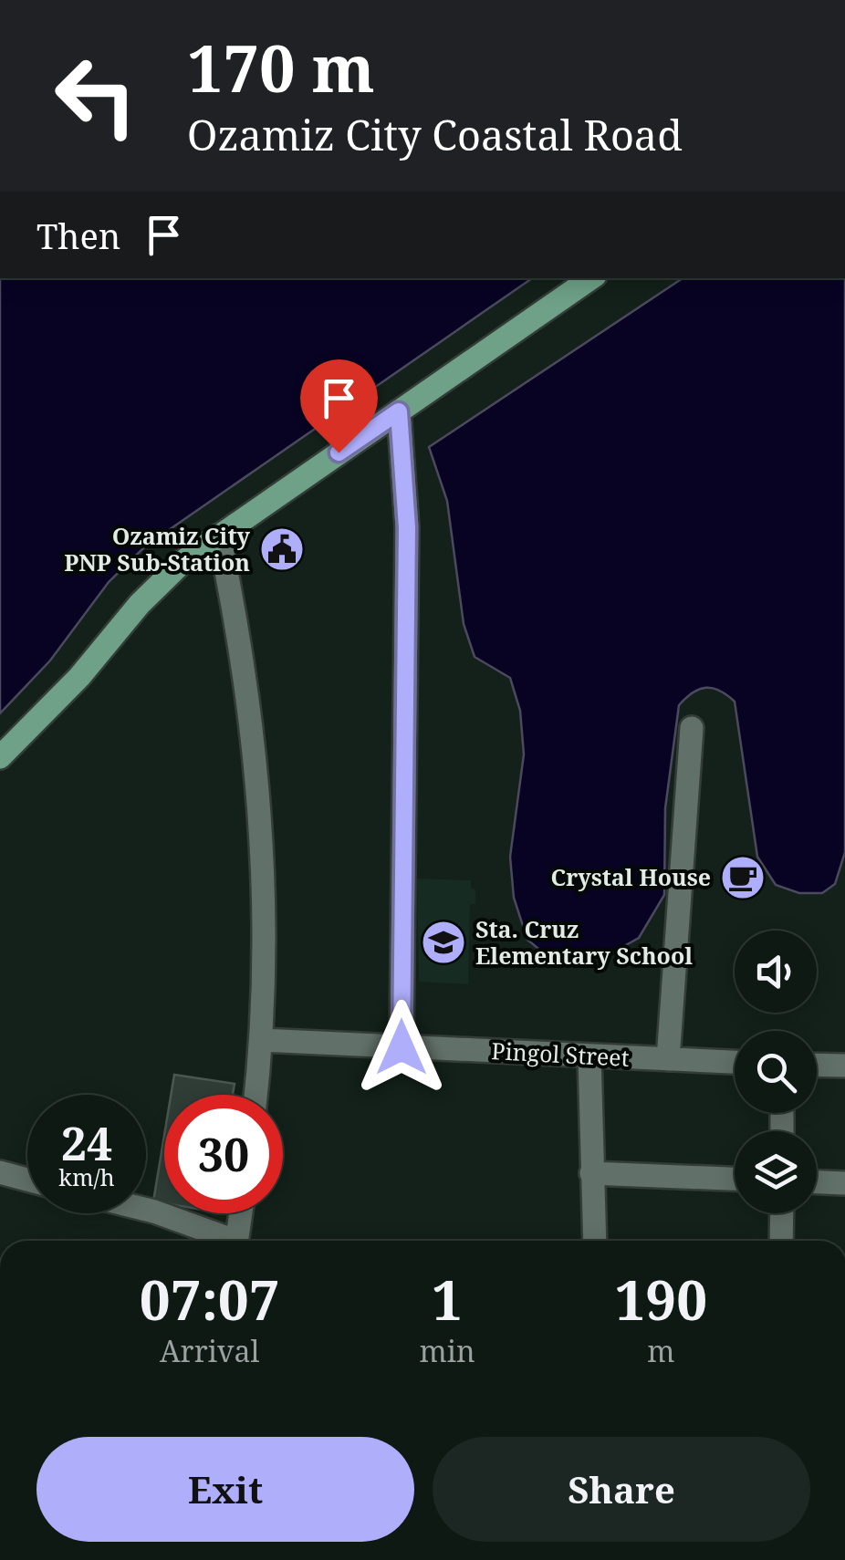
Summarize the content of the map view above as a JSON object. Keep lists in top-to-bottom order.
{
  "streets": {
    "street": ["Pingol Street"]
  },
  "places": {
    "public building": ["Ozamiz City PNP Sub-Station"],
    "cafe": ["Crystal House"],
    "school or university": ["Sta. Cruz Elementary School"]
  },
  "page": {
    "turn": ["170 m", "Ozamiz City Coastal Road"],
    "then": "Then",
    "speed": "24 km/h",
    "limit": "30",
    "eta": [
      "07:07",
      "Arrival",
      "1",
      "min",
      "190",
      "m"
    ],
    "buttons": ["Exit", "Share"]
  }
}
